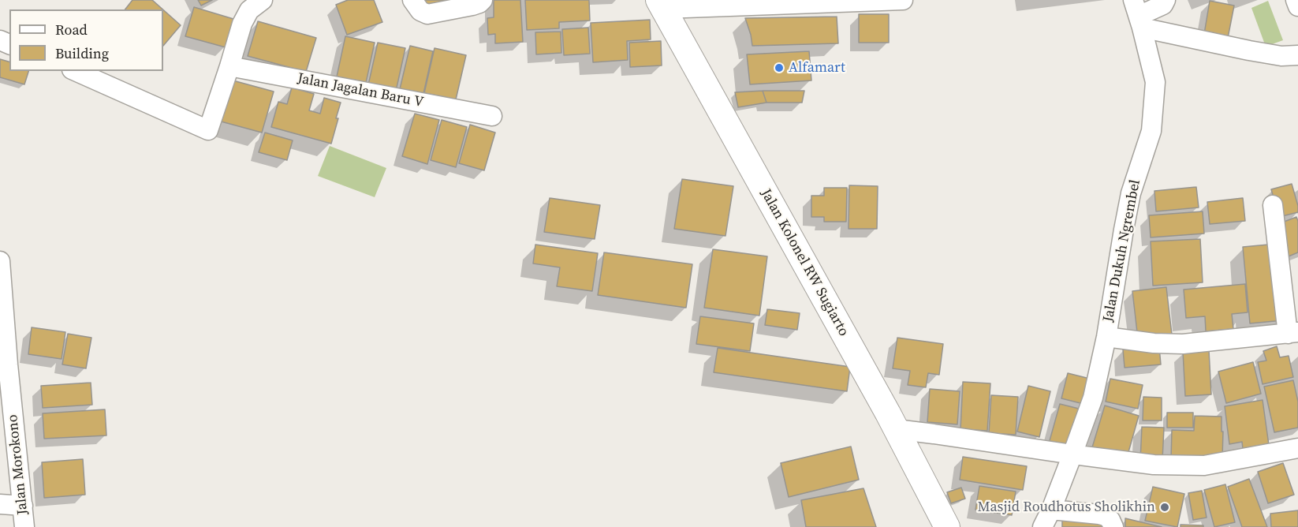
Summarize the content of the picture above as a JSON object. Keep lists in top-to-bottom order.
{
  "streets": {
    "main road": ["Jalan Kolonel RW Sugiarto"],
    "street": ["Jalan Jagalan Baru V", "Jalan Dukuh Ngrembel", "Jalan Morokono"]
  },
  "places": ["Alfamart", "Masjid Roudhotus Sholikhin"],
  "legend": ["Road", "Building"]
}
